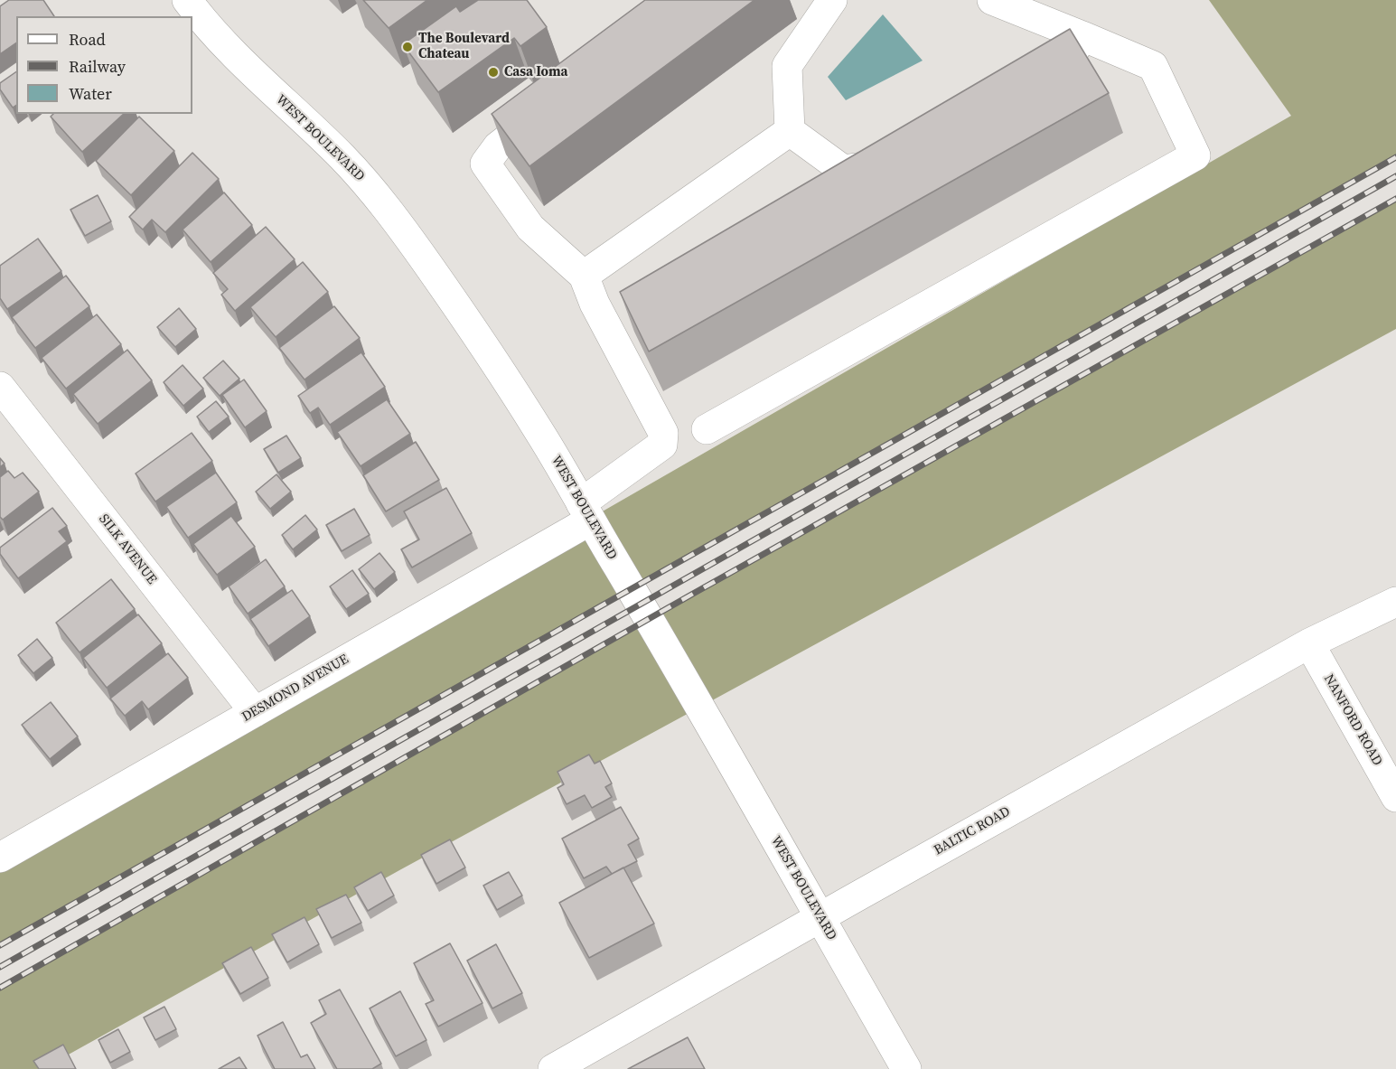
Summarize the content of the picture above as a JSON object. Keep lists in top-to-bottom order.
{
  "streets": {
    "street": [
      "WEST BOULEVARD",
      "SILK AVENUE",
      "DESMOND AVENUE",
      "NANFORD ROAD",
      "BALTIC ROAD"
    ]
  },
  "crossings": [
    ["WEST BOULEVARD", "DESMOND AVENUE"],
    ["WEST BOULEVARD", "BALTIC ROAD"],
    ["SILK AVENUE", "DESMOND AVENUE"],
    ["NANFORD ROAD", "BALTIC ROAD"]
  ],
  "places": ["The Boulevard Chateau", "Casa Ioma"],
  "legend": ["Road", "Railway", "Water"]
}
